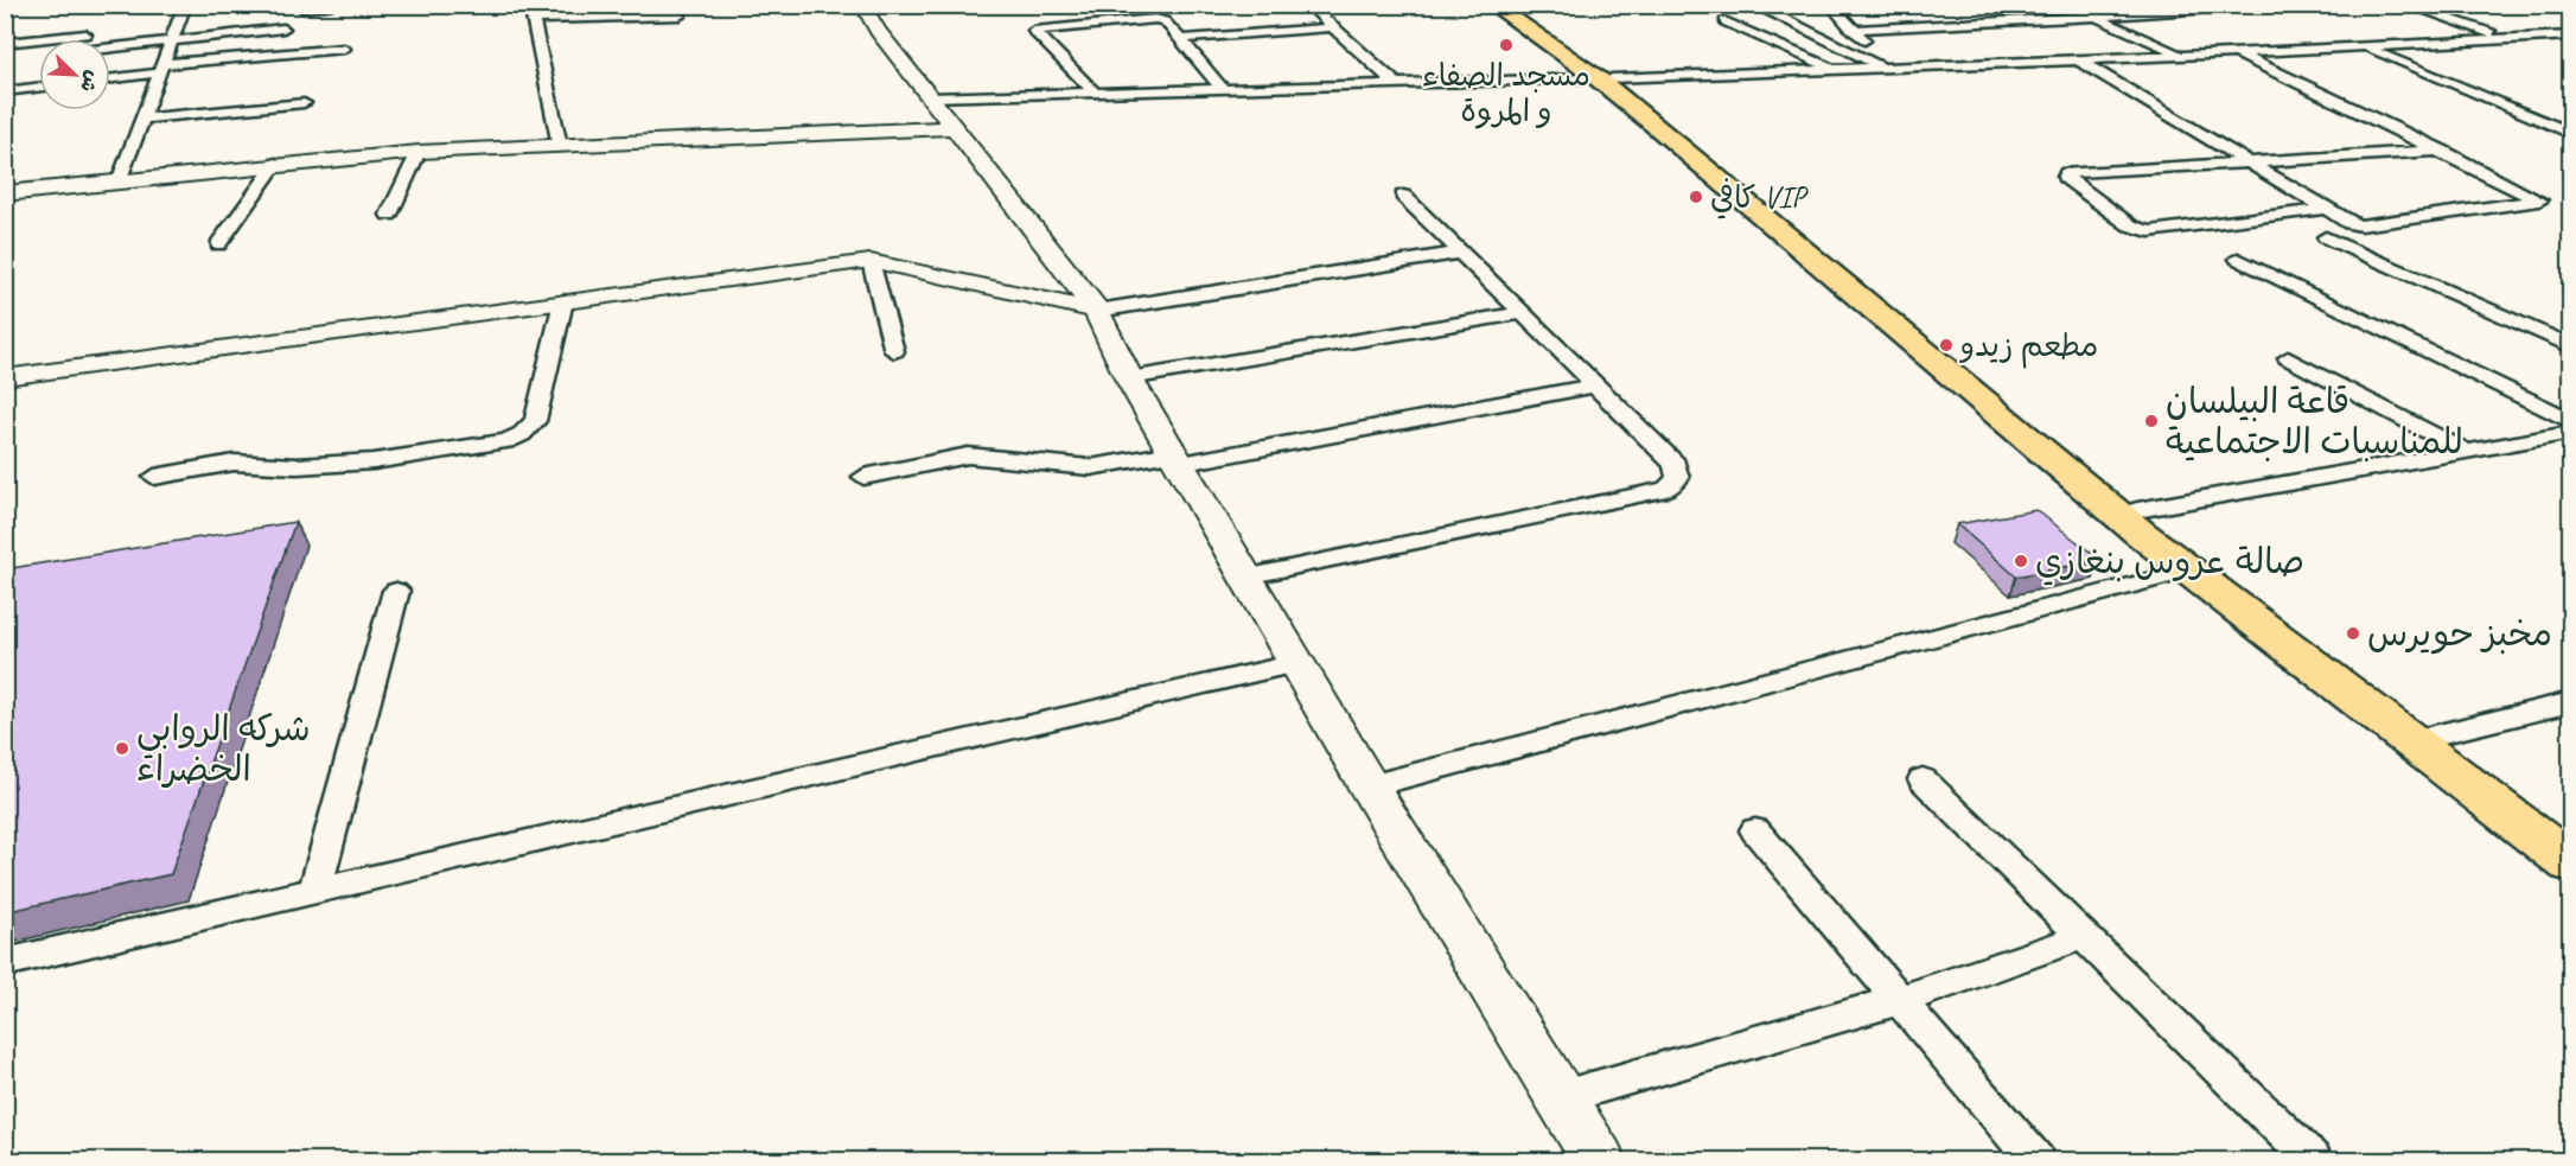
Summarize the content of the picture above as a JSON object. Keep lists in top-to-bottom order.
{
  "places": [
    "مسجد الصفاء و المروة",
    "كافي VIP",
    "مطعم زيدو",
    "قاعة البيلسان للمناسبات الاجتماعية",
    "صالة عروس بنغازي",
    "مخبز حويرس",
    "شركه الروابي الخضراء"
  ],
  "north": "bottom right"
}
